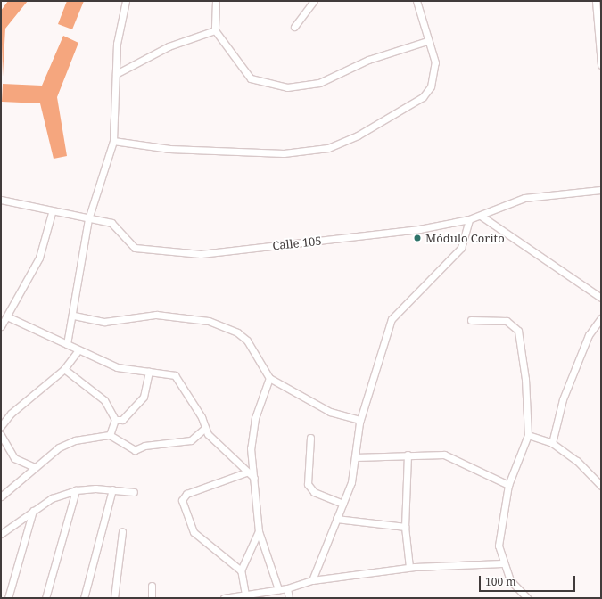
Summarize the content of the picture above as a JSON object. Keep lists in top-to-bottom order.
{
  "streets": {
    "street": ["Calle 105"]
  },
  "places": ["Módulo Corito"],
  "scale_bar": "100 m"
}
